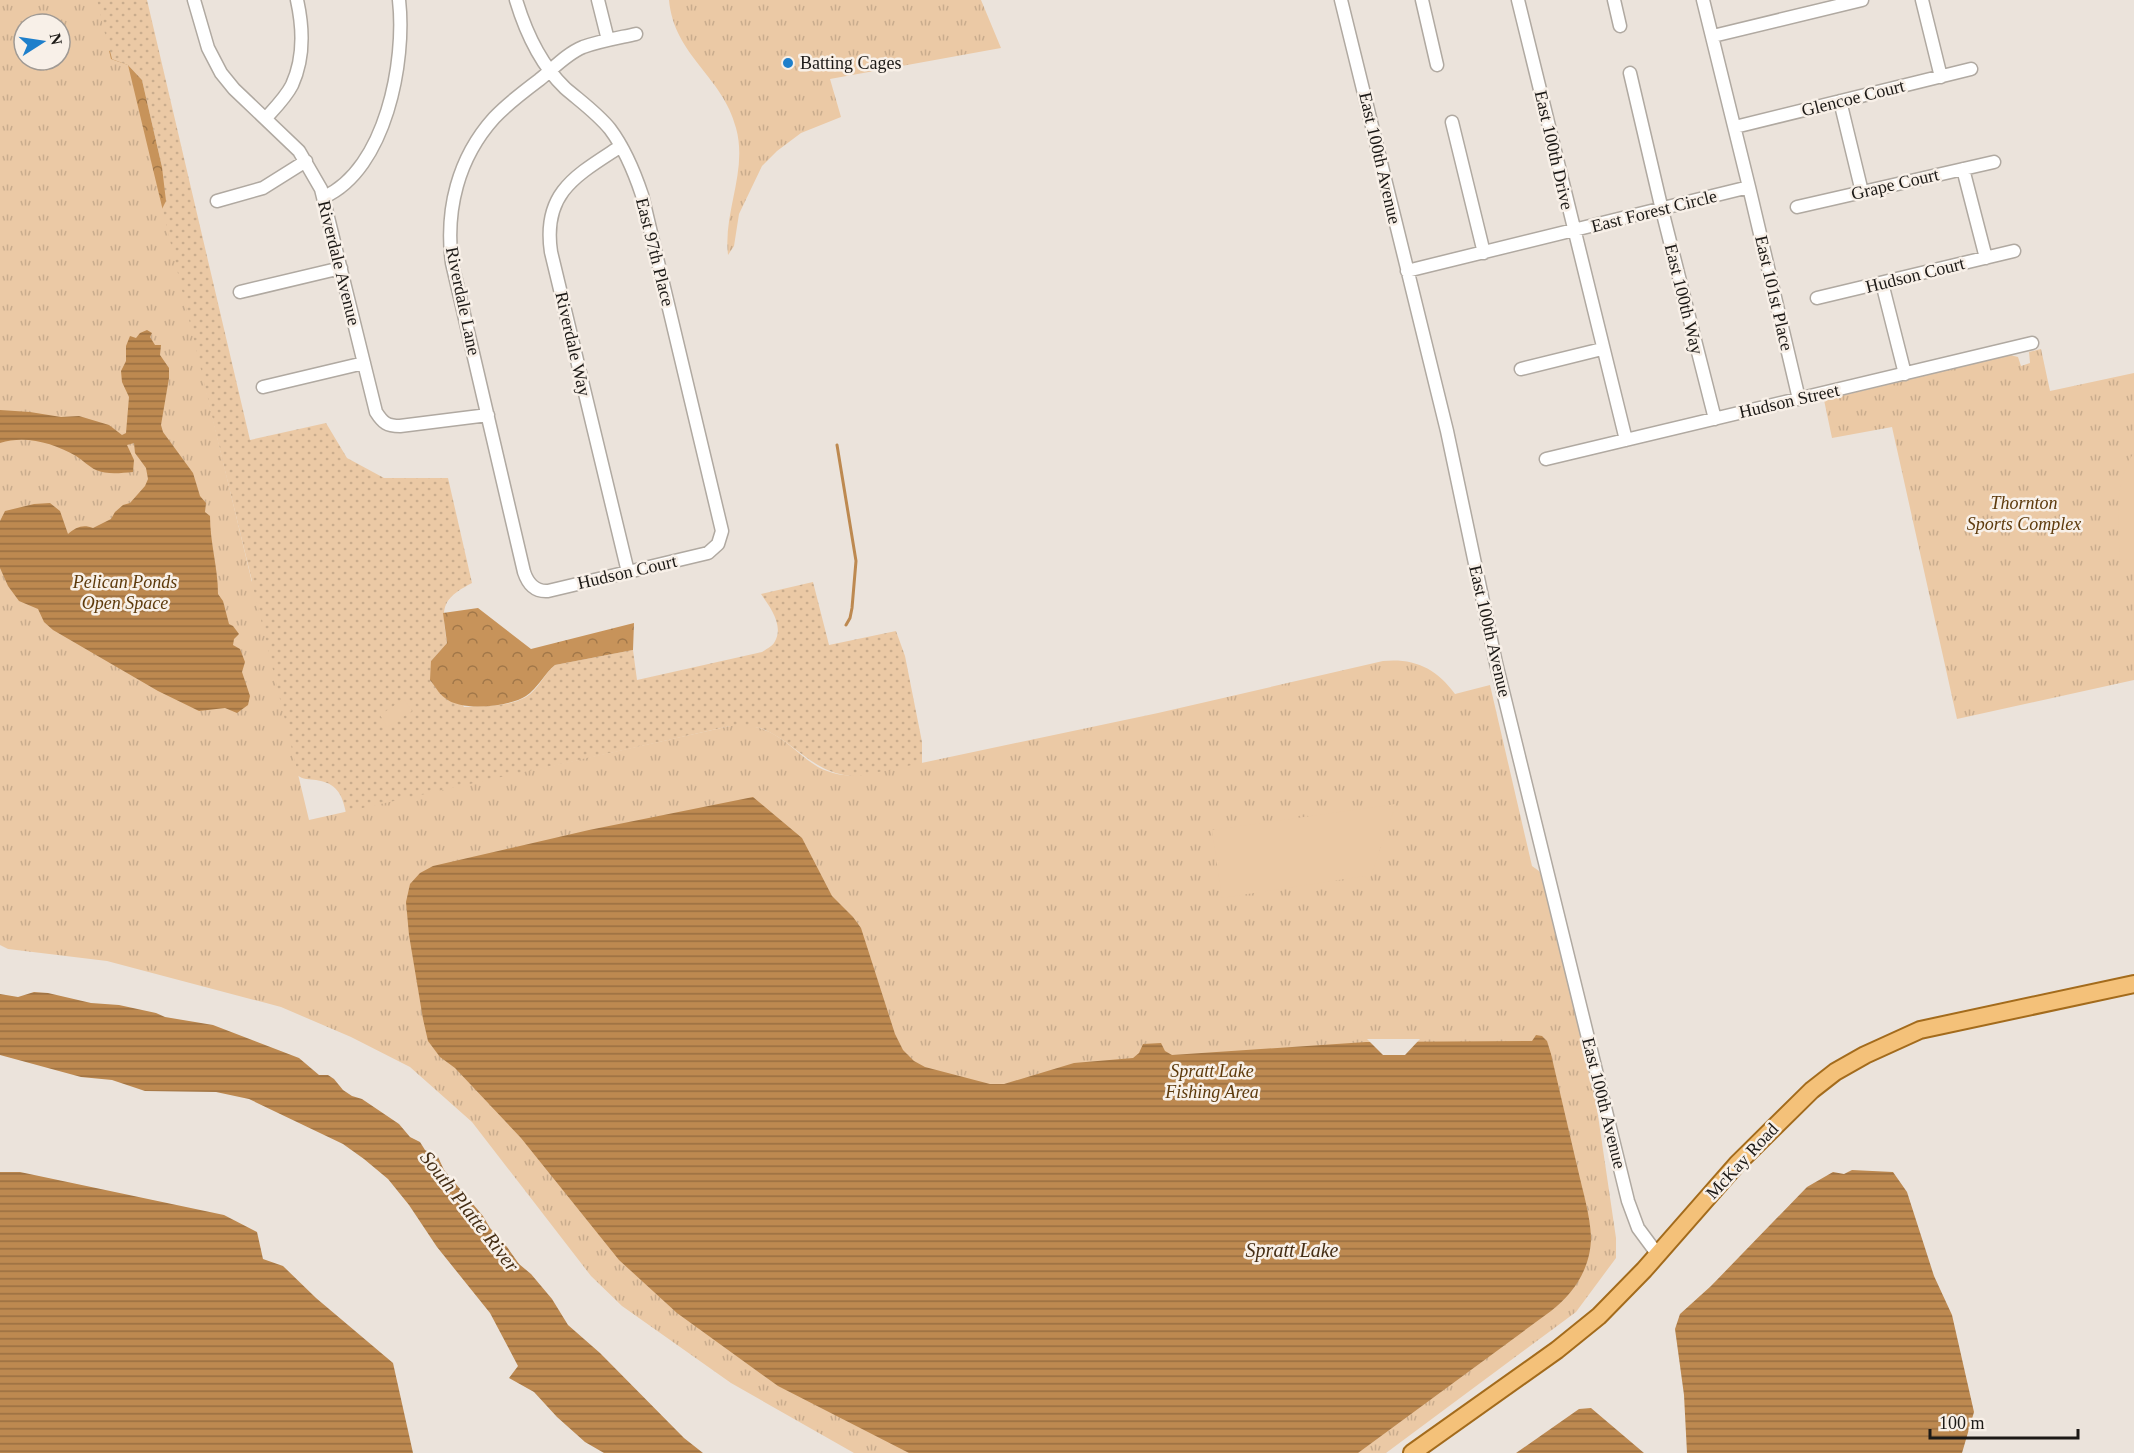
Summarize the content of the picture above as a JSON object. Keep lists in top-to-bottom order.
{
  "streets": {
    "main road": ["McKay Road"],
    "street": [
      "Glencoe Court",
      "East 100th Drive",
      "East 100th Avenue",
      "Grape Court",
      "East Forest Circle",
      "East 97th Place",
      "Riverdale Avenue",
      "Hudson Court",
      "East 101st Place",
      "East 100th Way",
      "Riverdale Lane",
      "Riverdale Way",
      "Hudson Street"
    ]
  },
  "crossings": [
    ["East 100th Drive", "East Forest Circle"],
    ["East 100th Drive", "Hudson Street"],
    ["East 100th Avenue", "East Forest Circle"],
    ["East 100th Avenue", "McKay Road"],
    ["East Forest Circle", "East 101st Place"],
    ["East Forest Circle", "East 100th Way"],
    ["East 97th Place", "Hudson Court"],
    ["East 97th Place", "Riverdale Lane"],
    ["East 97th Place", "Riverdale Way"],
    ["Riverdale Avenue", "Riverdale Lane"],
    ["Hudson Court", "Riverdale Lane"],
    ["Hudson Court", "Riverdale Way"],
    ["East 101st Place", "Hudson Street"],
    ["East 100th Way", "Hudson Street"]
  ],
  "water": ["South Platte River", "Spratt Lake"],
  "parks": ["Thornton Sports Complex", "Pelican Ponds Open Space", "Spratt Lake Fishing Area"],
  "places": ["Batting Cages"],
  "scale_bar": "100 m",
  "north": "right"
}
